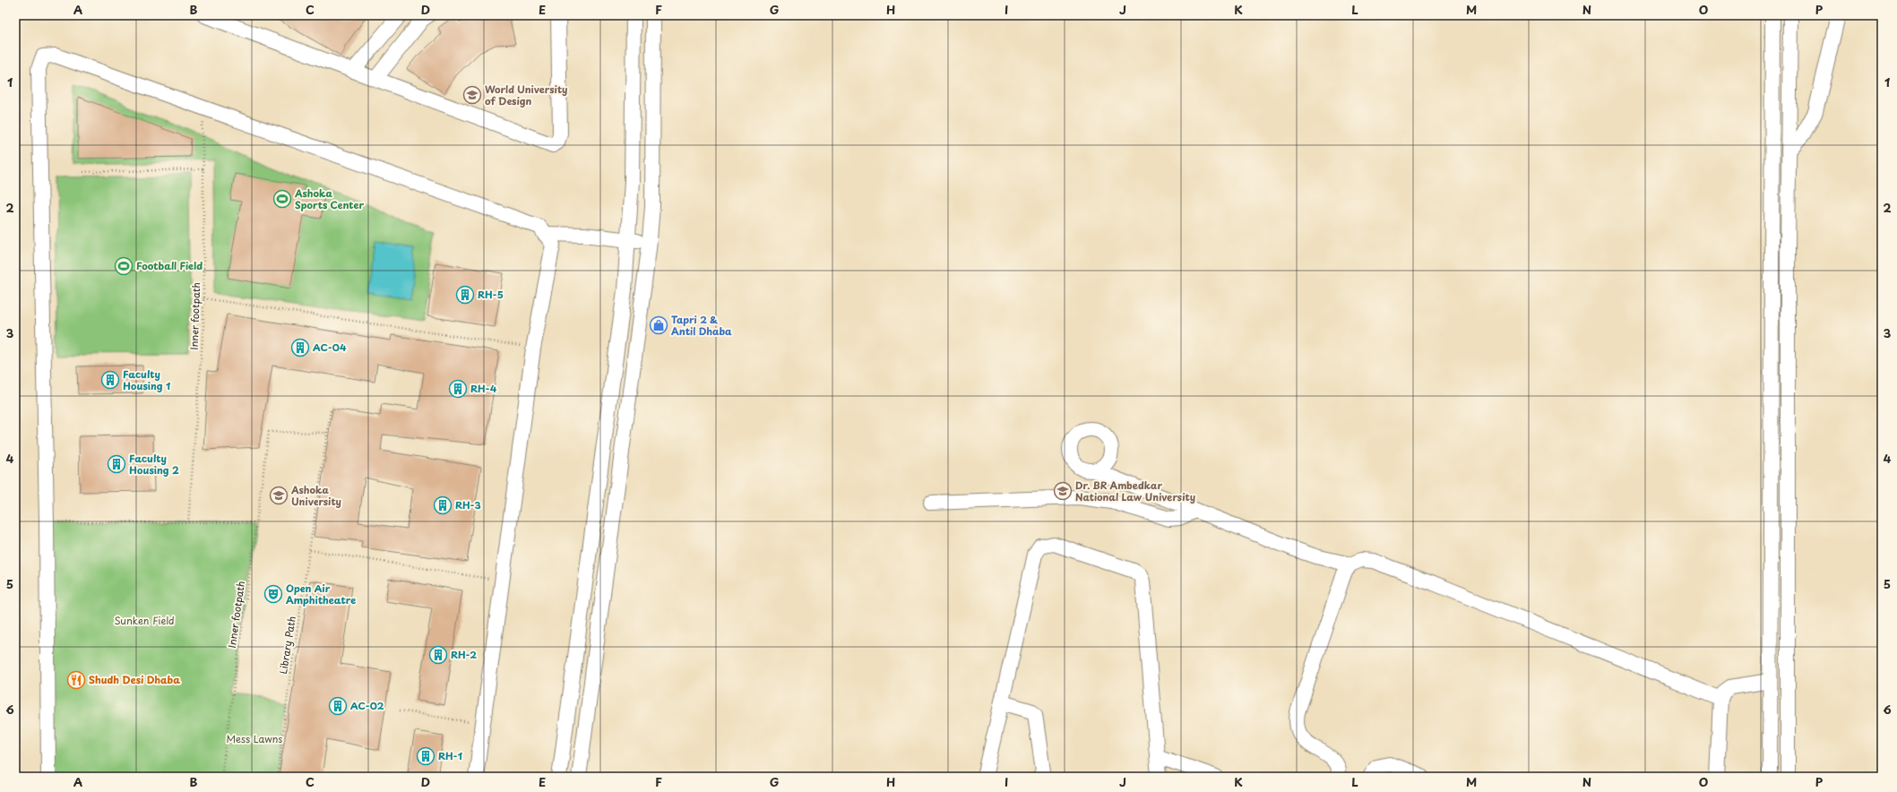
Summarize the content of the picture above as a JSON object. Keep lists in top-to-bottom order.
{
  "streets": {
    "path": ["Inner footpath", "Library Path"]
  },
  "crossings": [
    ["Inner footpath", "Library Path"]
  ],
  "parks": ["Sunken Field", "Mess Lawns"],
  "places": {
    "school or university": ["World University of Design", "Dr. BR Ambedkar National Law University", "Ashoka University"],
    "sports": ["Ashoka Sports Center", "Football Field"],
    "building": [
      "RH-5",
      "AC-04",
      "Faculty Housing 1",
      "RH-4",
      "Faculty Housing 2",
      "RH-3",
      "RH-2",
      "AC-02",
      "RH-1"
    ],
    "shop": ["Tapri 2 & Antil Dhaba"],
    "theatre": ["Open Air Amphitheatre"],
    "restaurant": ["Shudh Desi Dhaba"]
  },
  "grid": {
    "columns": [
      "A",
      "B",
      "C",
      "D",
      "E",
      "F",
      "G",
      "H",
      "I",
      "J",
      "K",
      "L",
      "M",
      "N",
      "O",
      "P"
    ],
    "rows": [
      "1",
      "2",
      "3",
      "4",
      "5",
      "6"
    ]
  }
}
